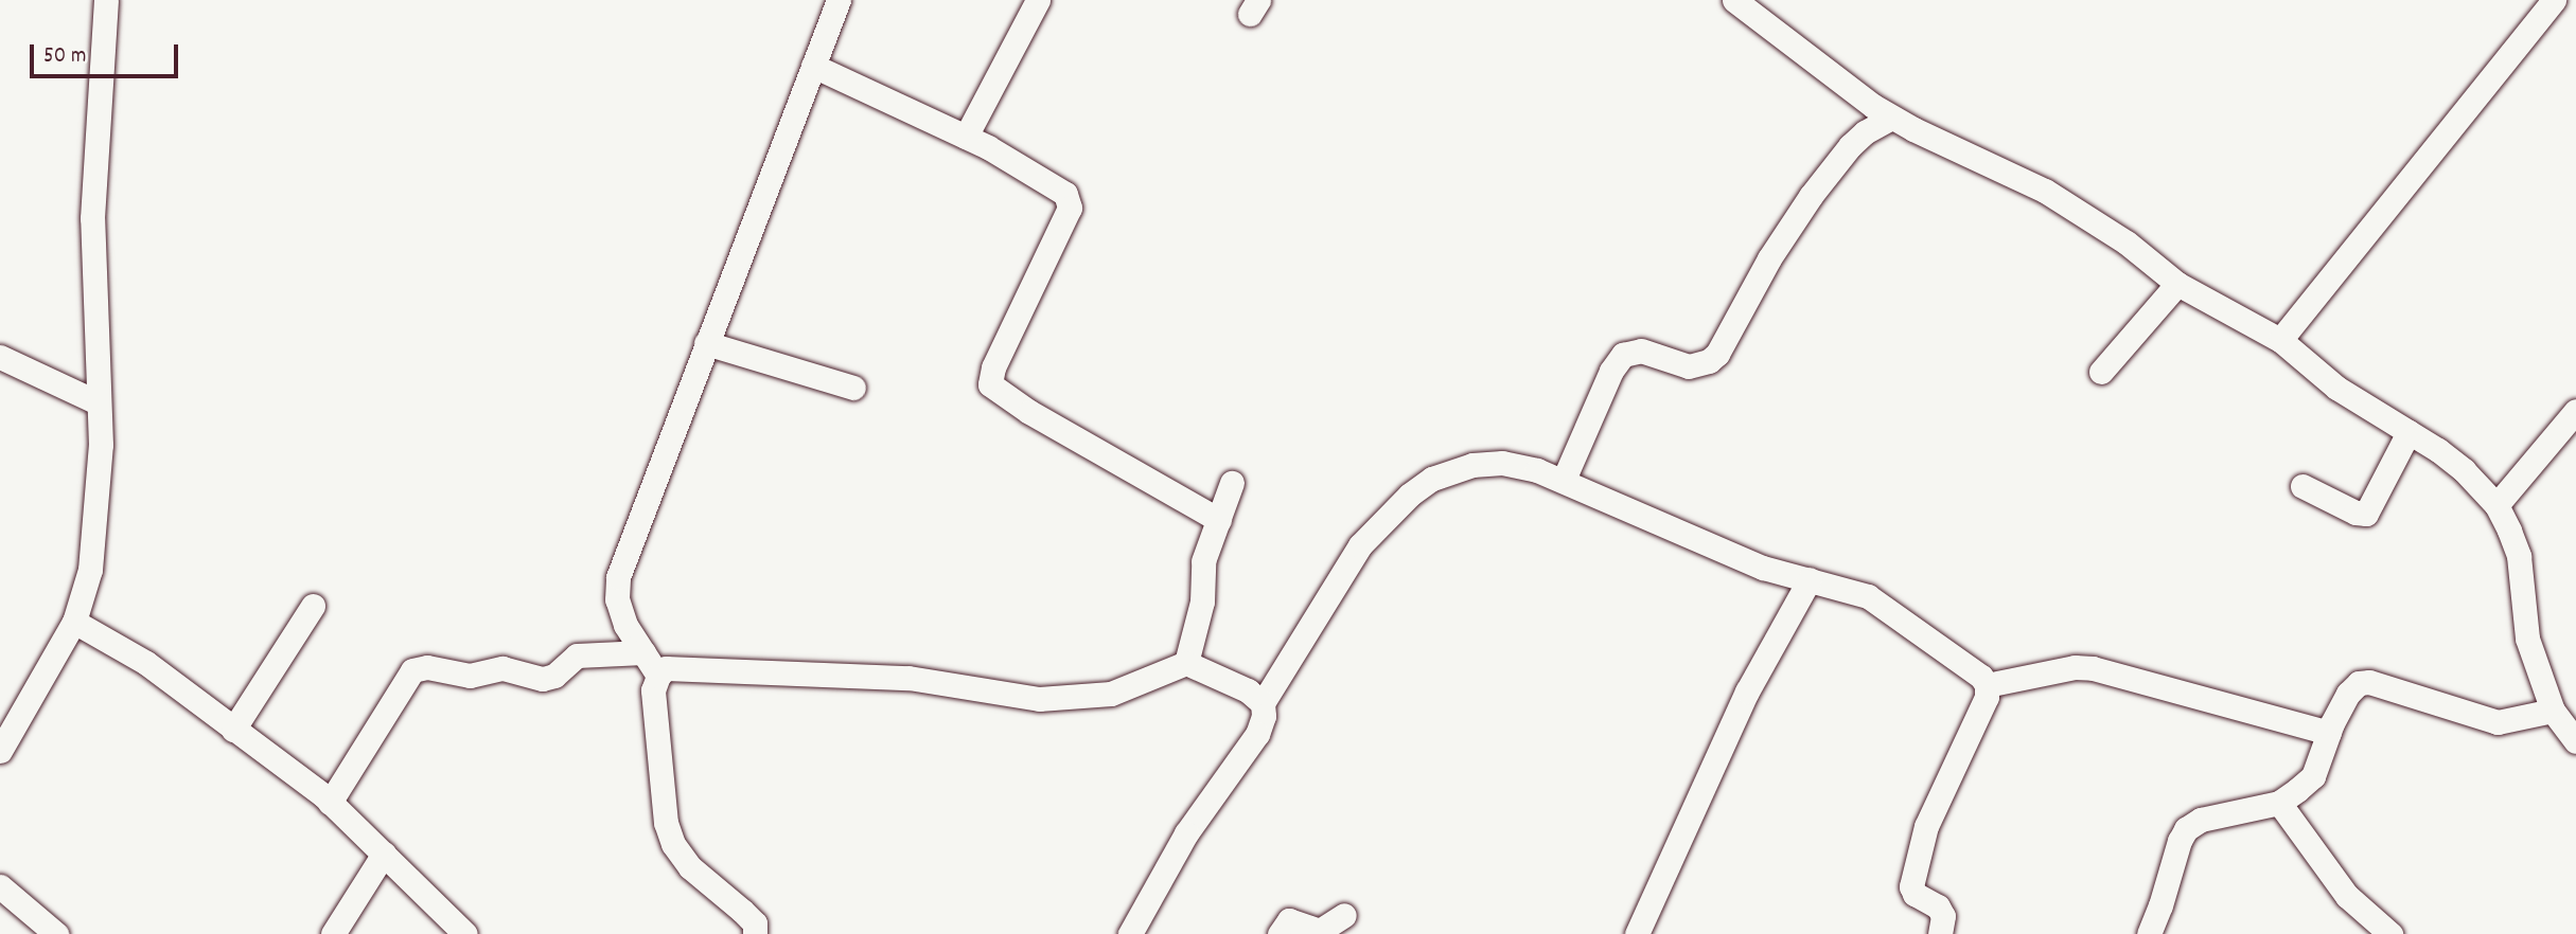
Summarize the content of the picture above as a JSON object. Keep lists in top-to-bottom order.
{
  "scale_bar": "50 m"
}
